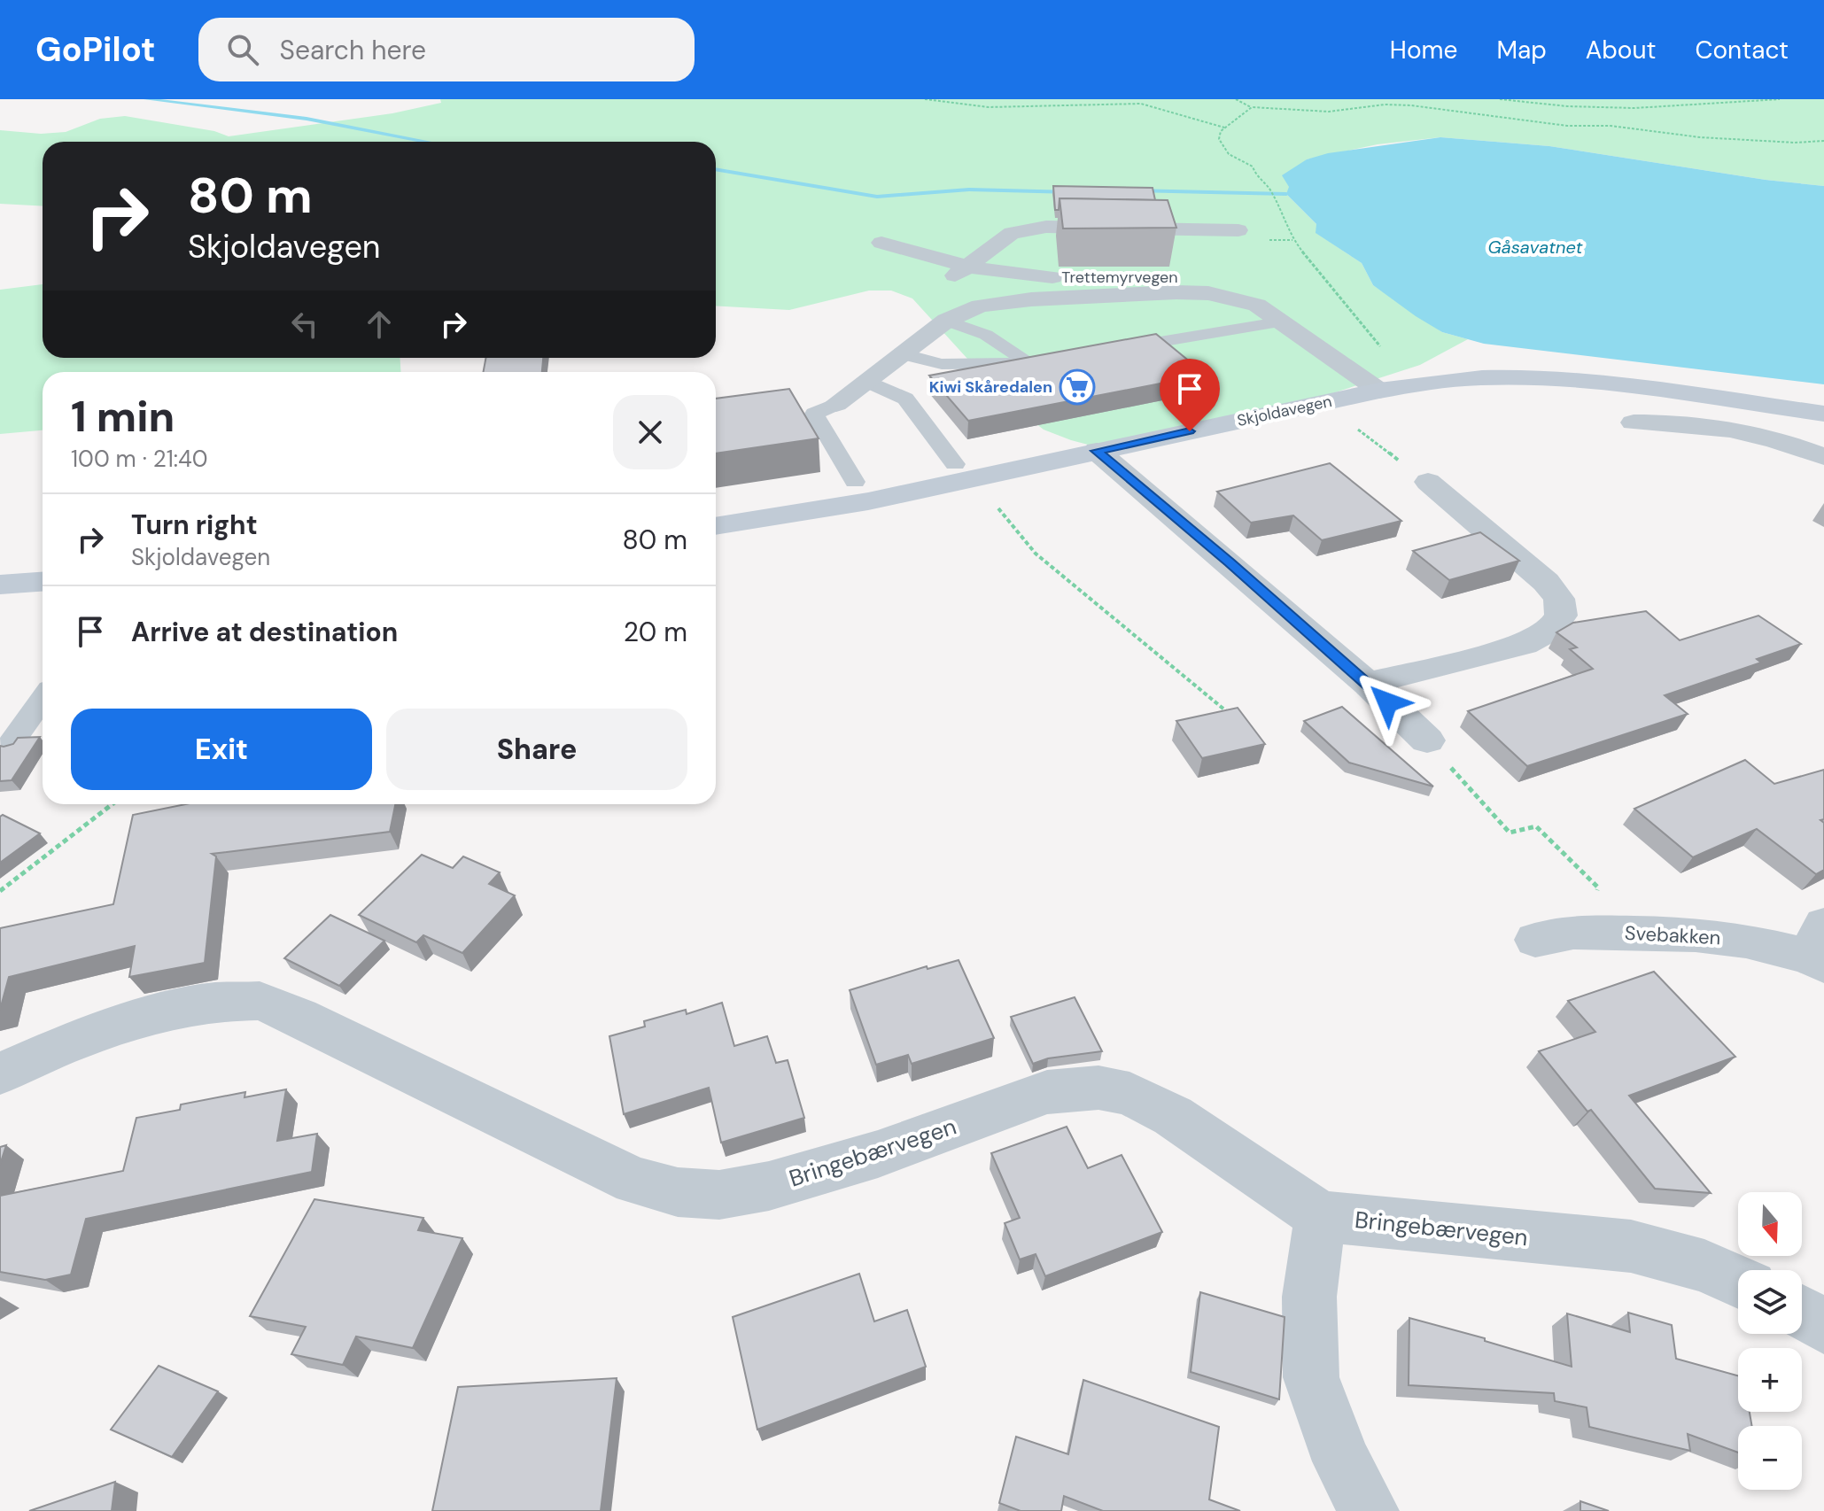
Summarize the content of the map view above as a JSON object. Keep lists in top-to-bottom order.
{
  "streets": {
    "main road": ["Skjoldavegen"],
    "street": ["Trettemyrvegen", "Svebakken", "Bringebærvegen"]
  },
  "water": ["Gåsavatnet"],
  "places": {
    "supermarket": ["Kiwi Skåredalen"]
  },
  "north": "bottom",
  "page": {
    "header": "GoPilot",
    "search": "Search here",
    "nav": [
      "Home",
      "Map",
      "About",
      "Contact"
    ],
    "turn": ["80 m", "Skjoldavegen"],
    "heading": ["1 min", "100 m · 21:40"],
    "list": [
      {
        "name": "Turn right",
        "note": "Skjoldavegen",
        "value": "80 m"
      },
      {
        "name": "Arrive at destination",
        "value": "20 m"
      }
    ],
    "buttons": ["Exit", "Share"],
    "map_buttons": ["+", "−"]
  }
}
